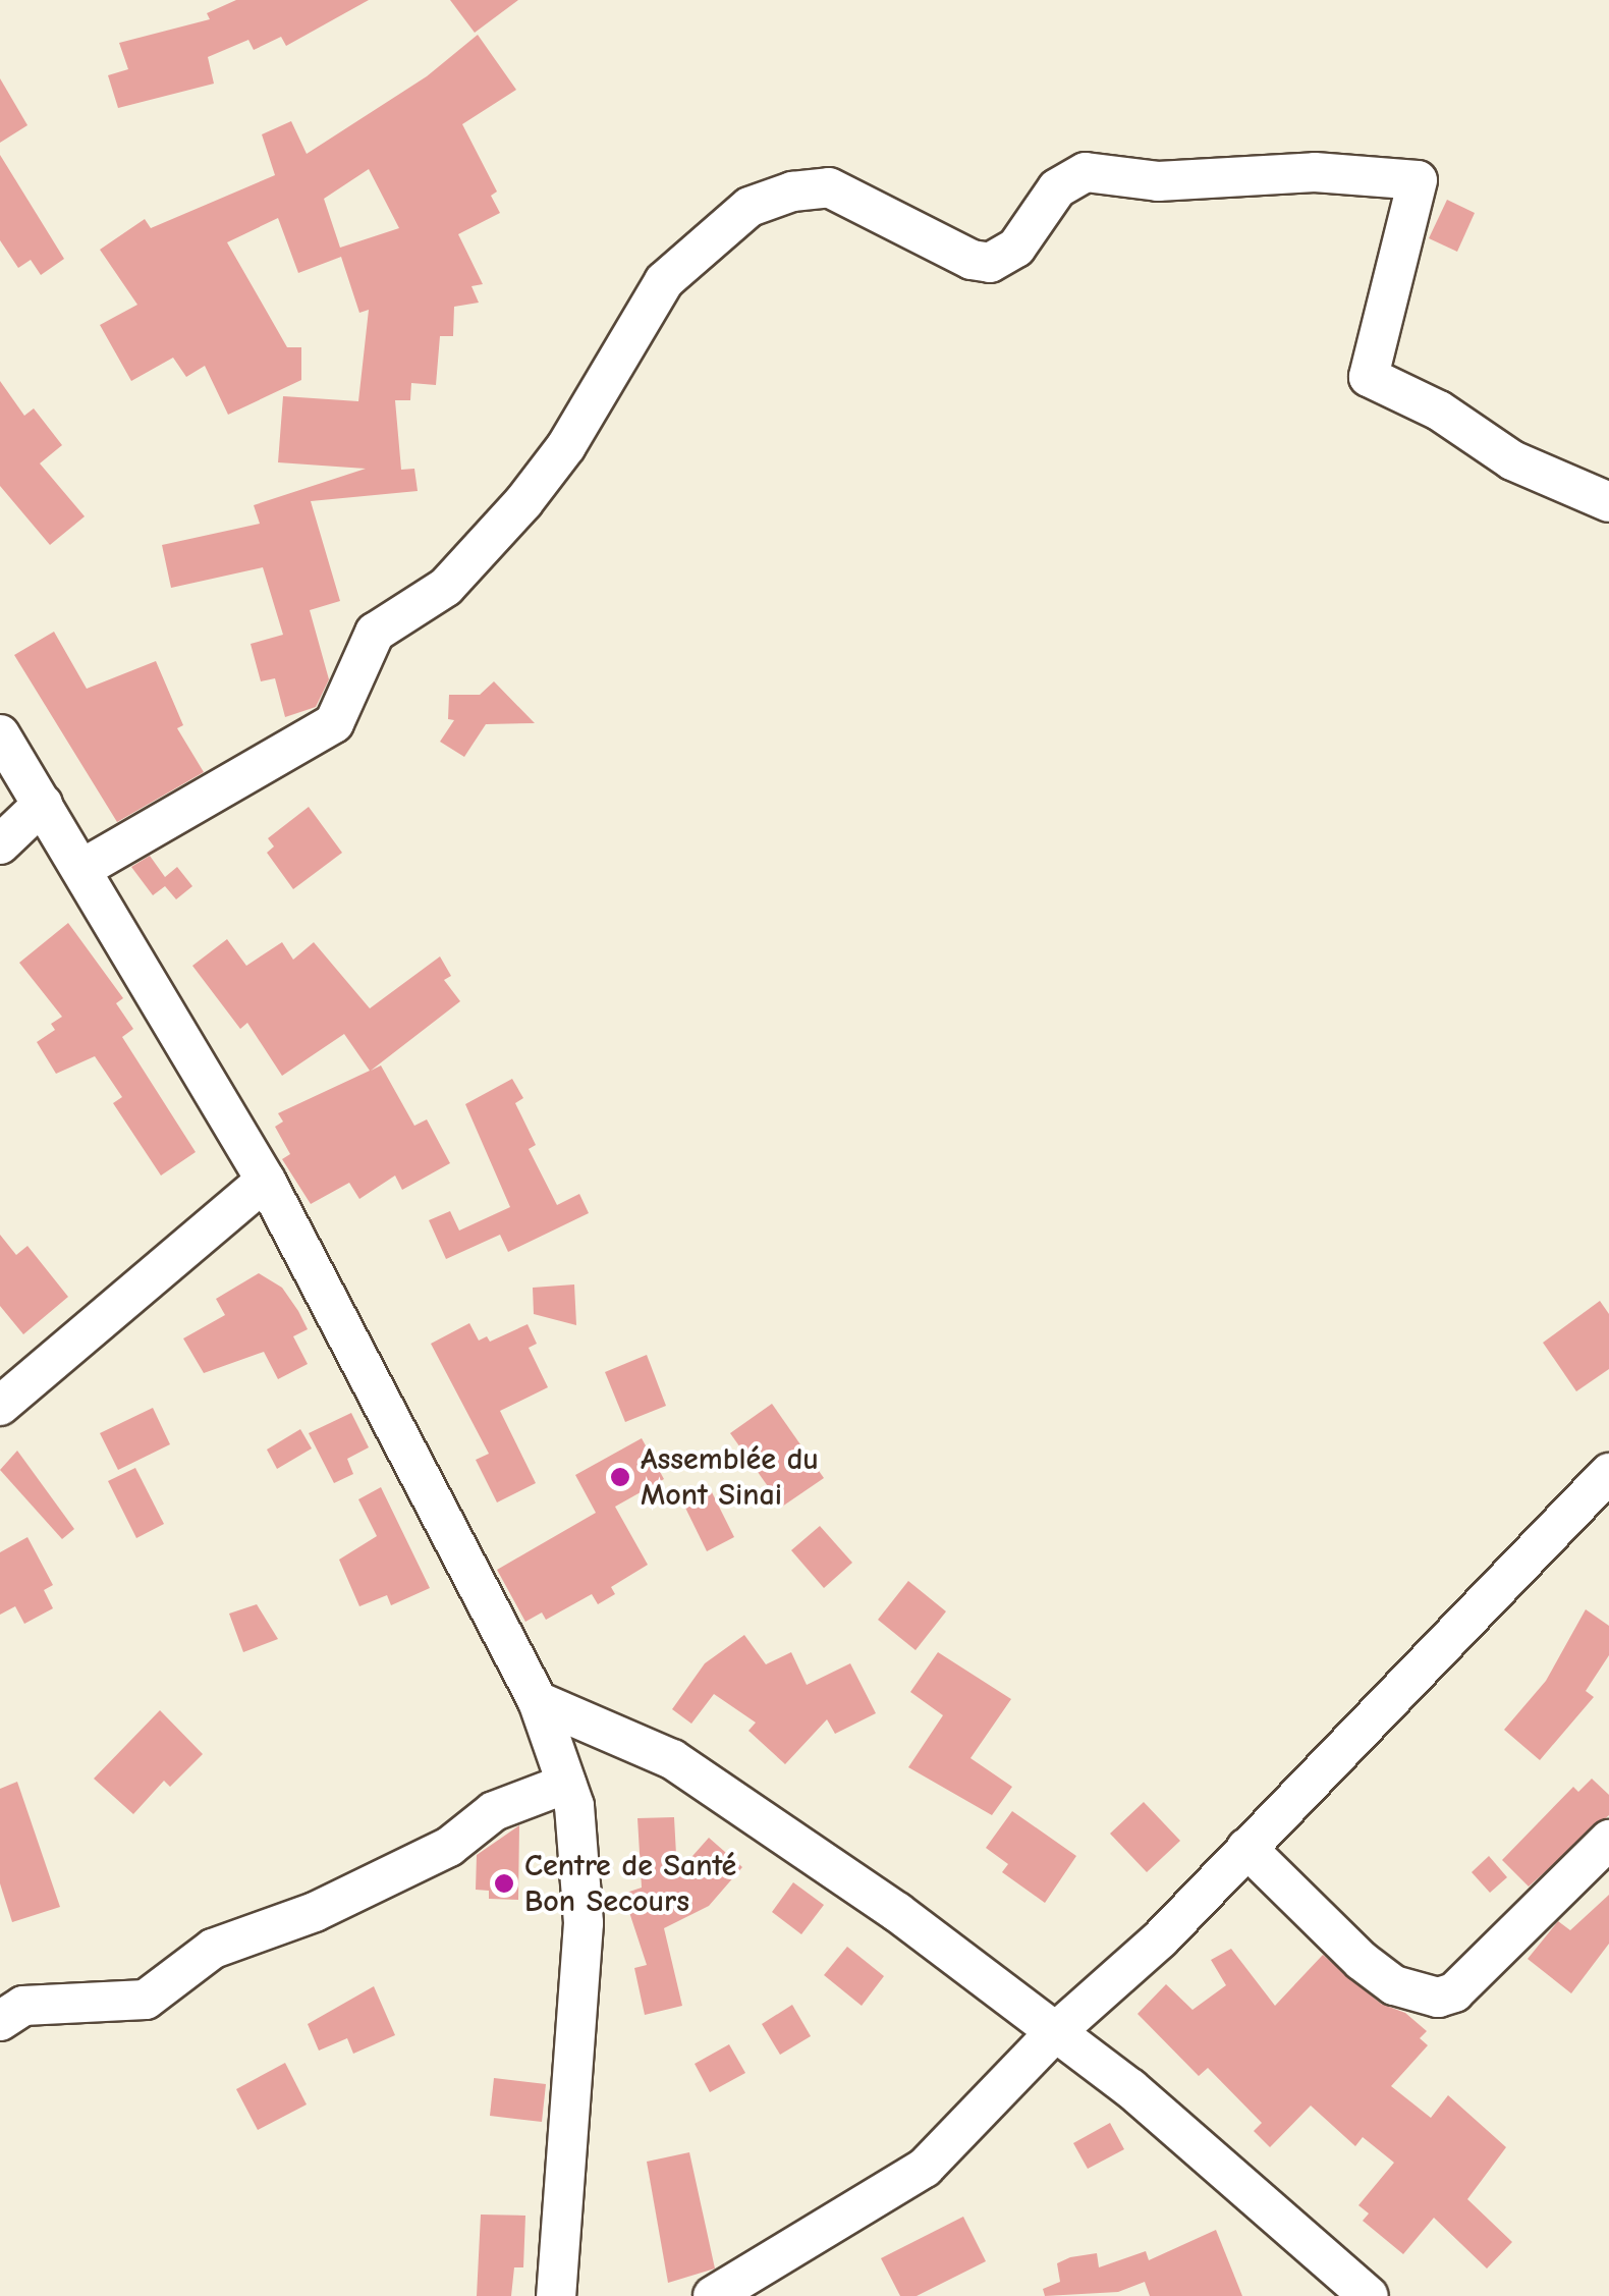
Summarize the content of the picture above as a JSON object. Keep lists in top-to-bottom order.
{
  "places": ["Assemblée du Mont Sinai", "Centre de Santé Bon Secours"]
}
